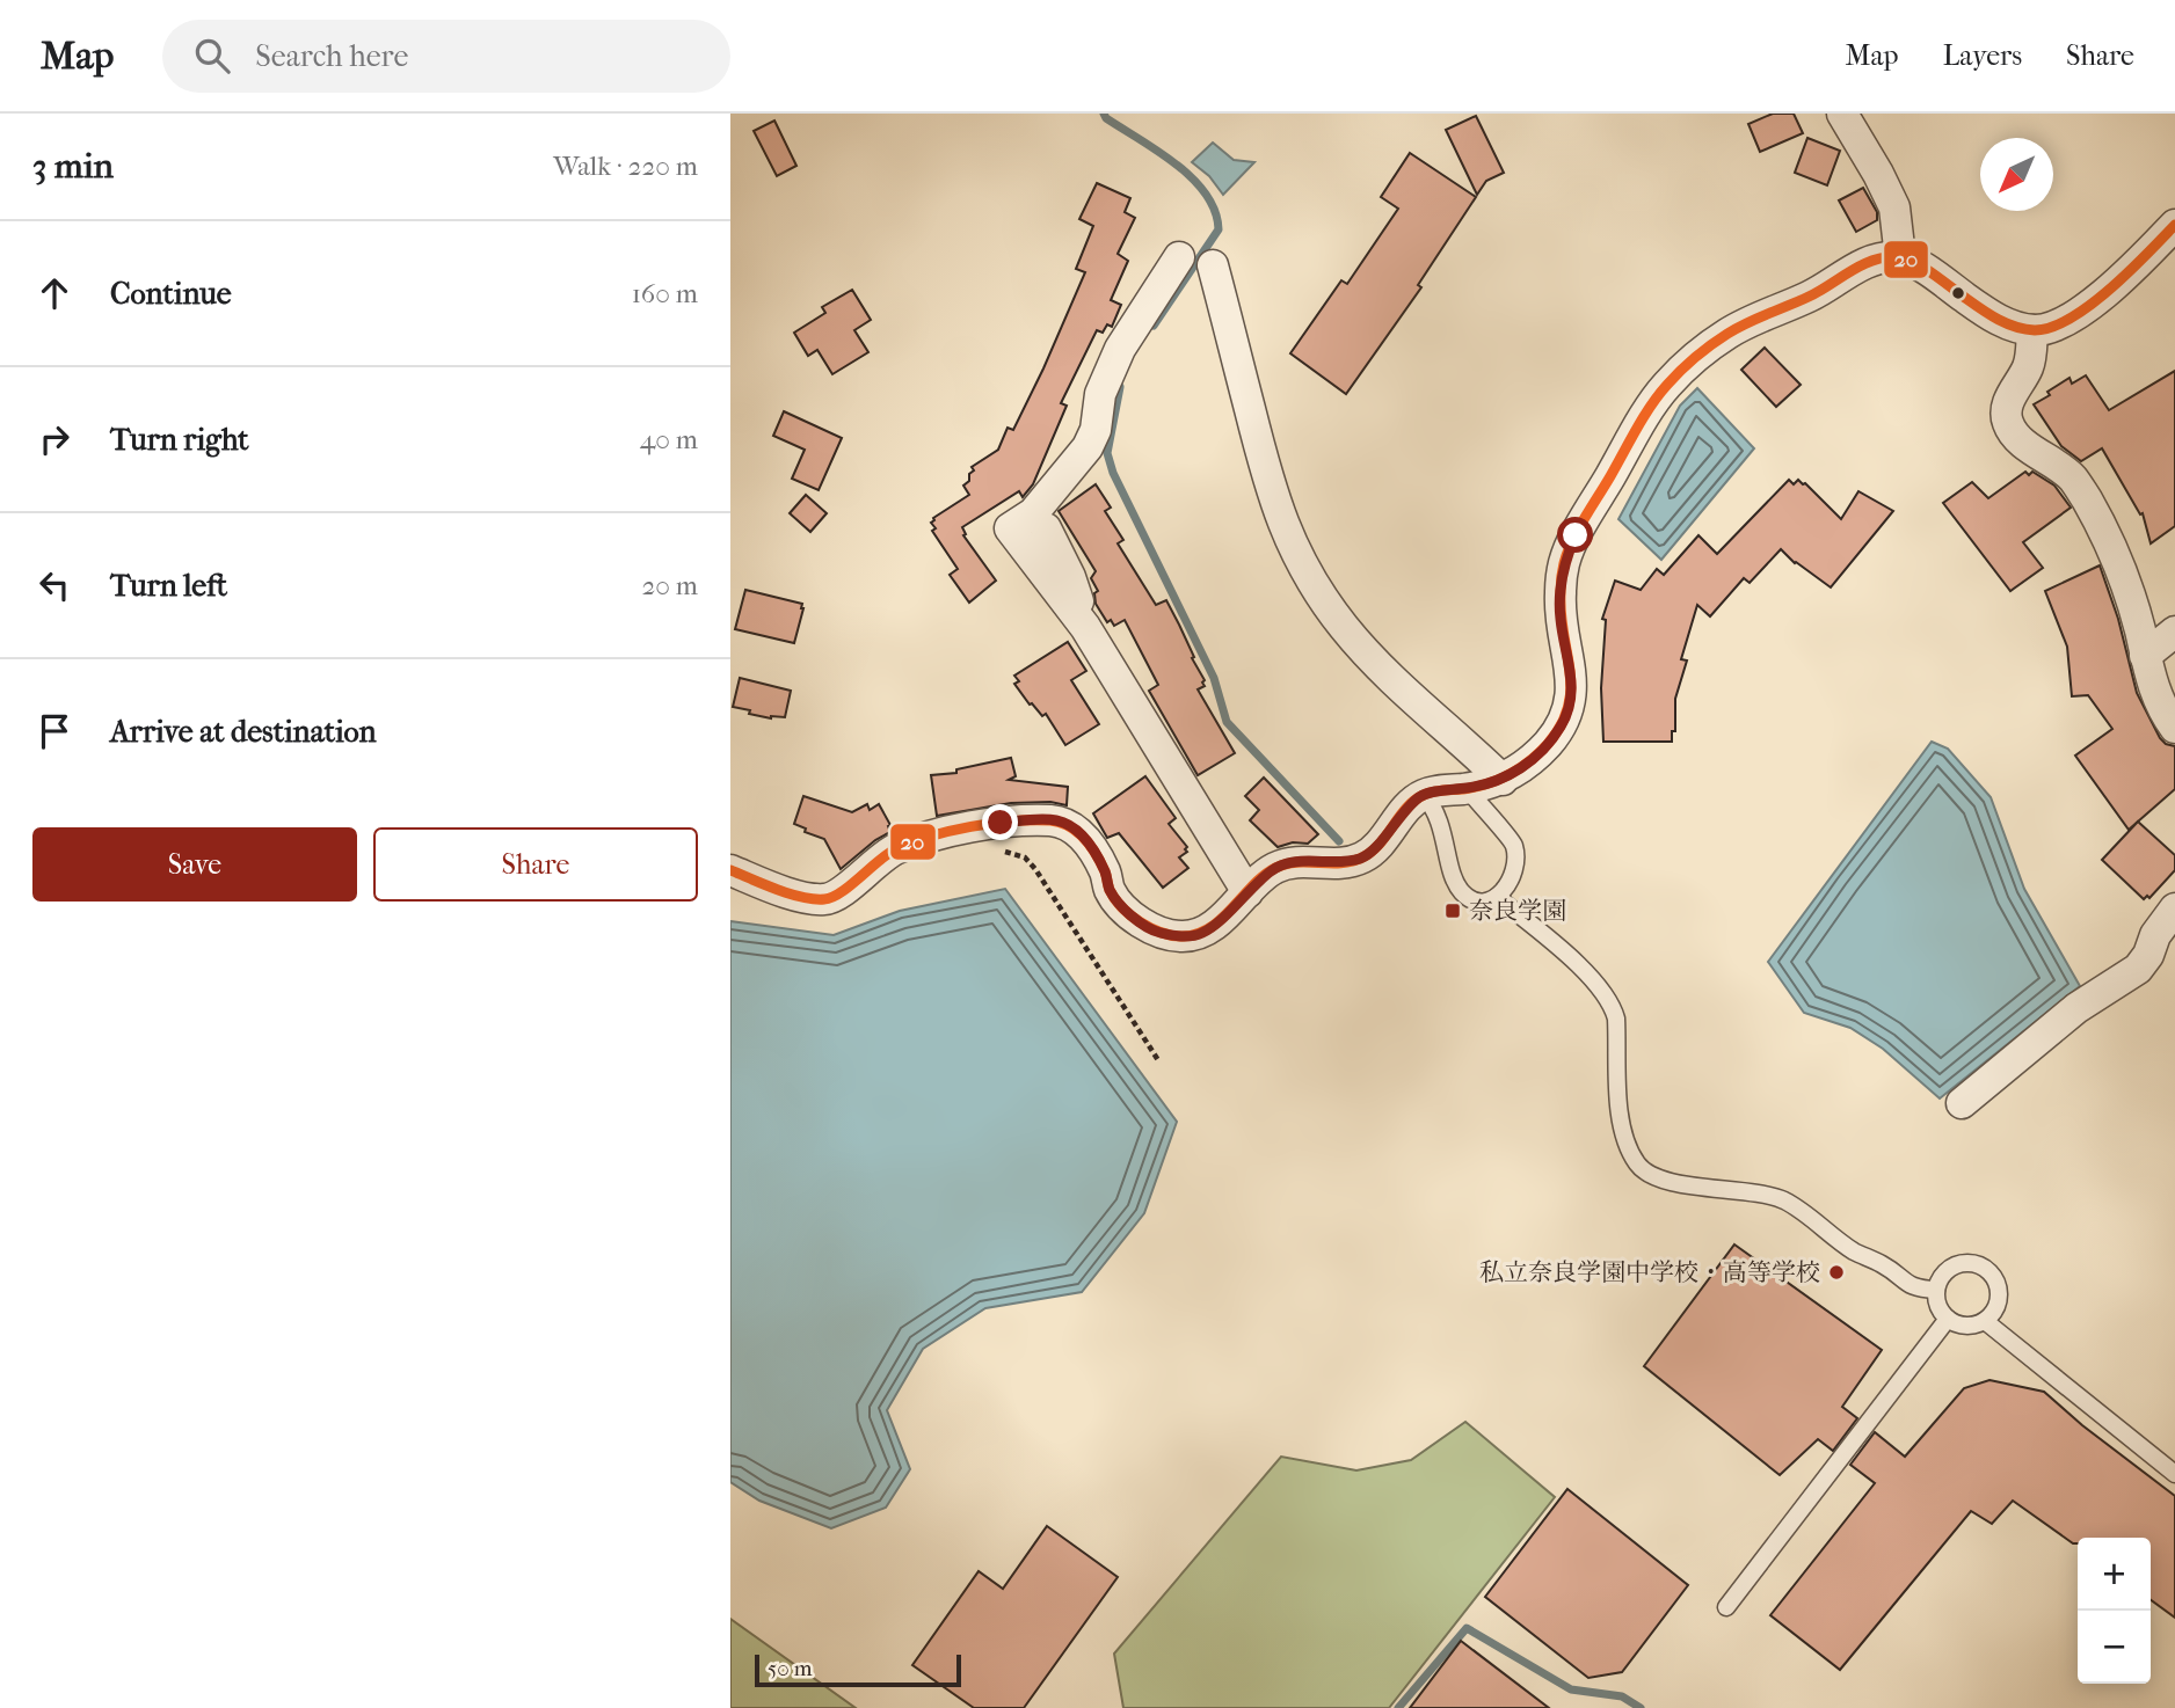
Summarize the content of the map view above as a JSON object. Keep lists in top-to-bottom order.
{
  "places": {
    "transit": ["奈良学園"],
    "other": ["私立奈良学園中学校・高等学校"]
  },
  "lines": ["transit line 20"],
  "scale_bar": "50 m",
  "north": "bottom left",
  "page": {
    "header": "Map",
    "search": "Search here",
    "nav": ["Map", "Layers", "Share"],
    "heading": ["3 min", "Walk · 220 m"],
    "list": [
      ["Continue", "160 m"],
      ["Turn right", "40 m"],
      ["Turn left", "20 m"],
      "Arrive at destination"
    ],
    "buttons": ["Save", "Share"],
    "map_buttons": ["+", "−"],
    "scale": "50 m"
  }
}
